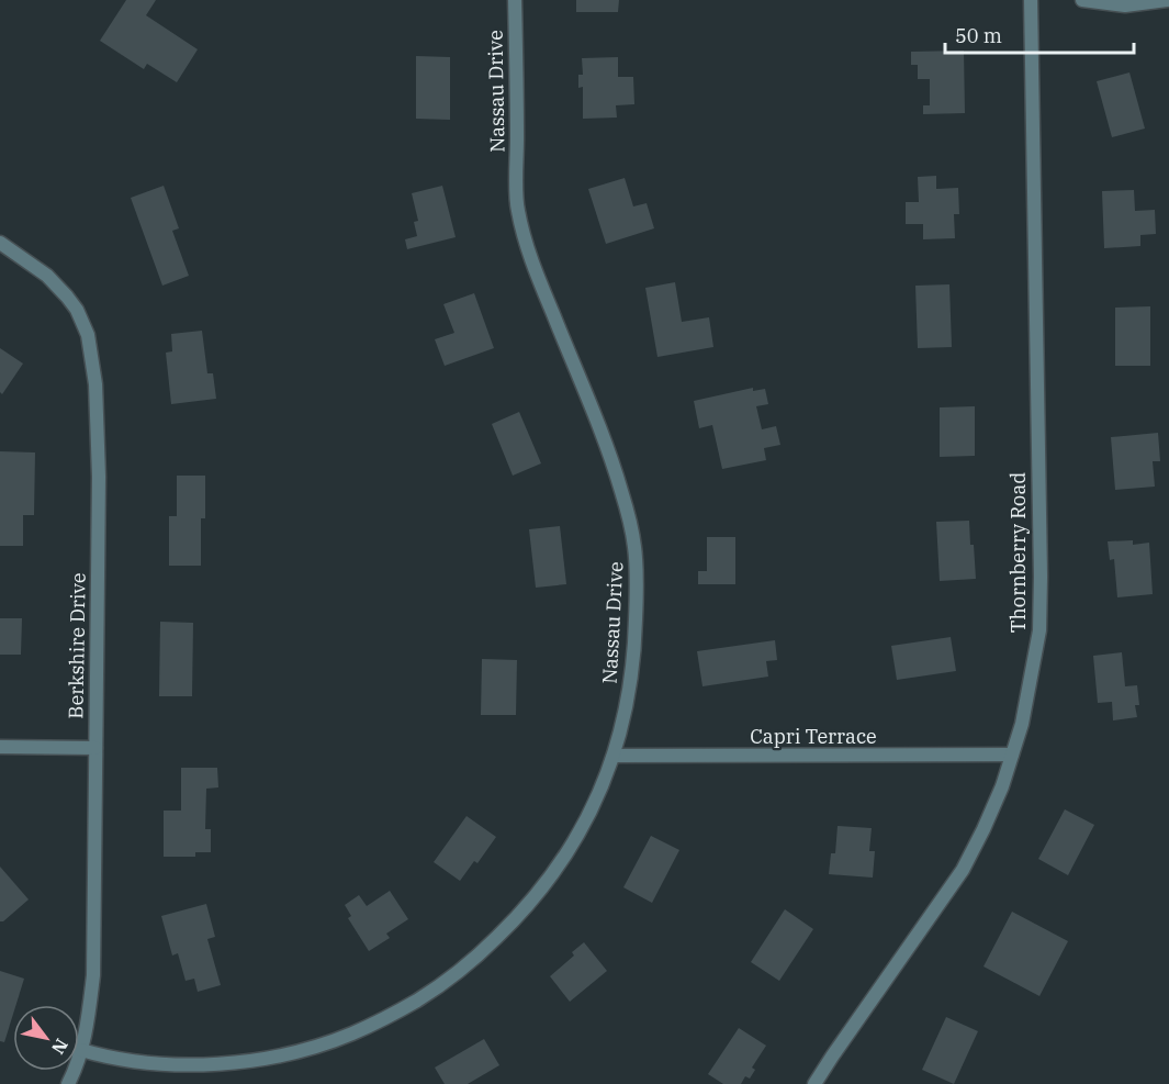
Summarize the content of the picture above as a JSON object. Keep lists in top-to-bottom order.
{
  "streets": {
    "street": [
      "Nassau Drive",
      "Thornberry Road",
      "Berkshire Drive",
      "Capri Terrace"
    ]
  },
  "crossings": [
    ["Nassau Drive", "Berkshire Drive"],
    ["Nassau Drive", "Capri Terrace"],
    ["Thornberry Road", "Capri Terrace"]
  ],
  "scale_bar": "50 m",
  "north": "bottom right"
}
